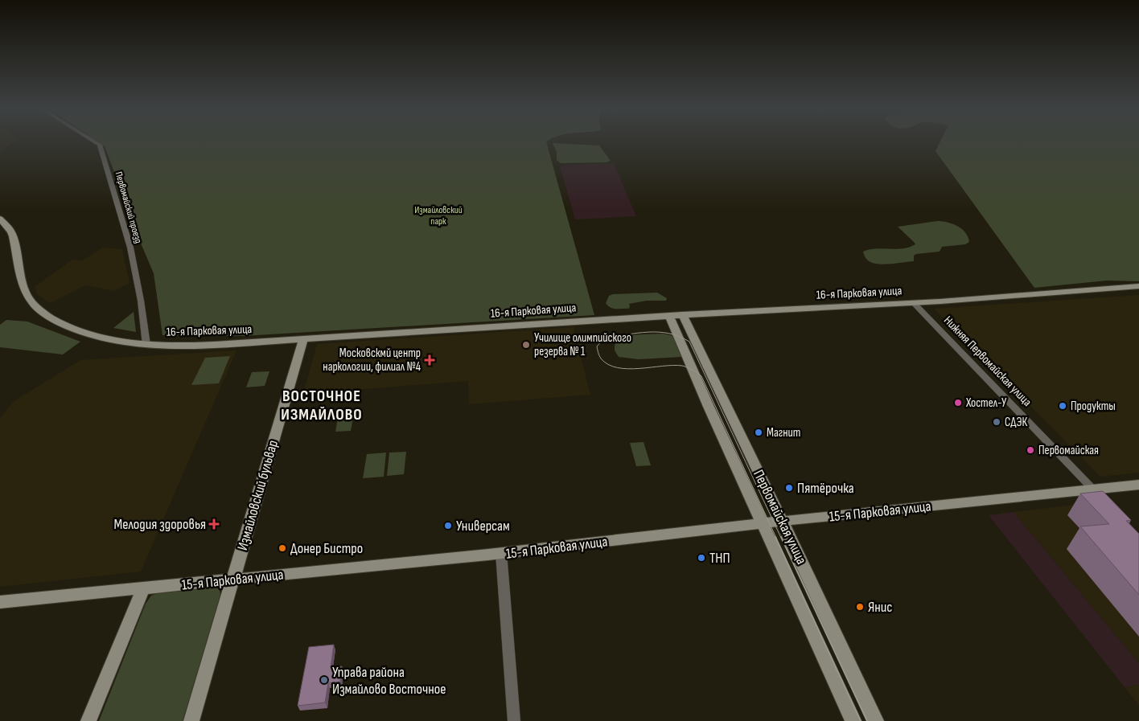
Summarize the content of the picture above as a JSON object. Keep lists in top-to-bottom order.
{
  "streets": {
    "main road": [
      "16-я Парковая улица",
      "Измайловский бульвар",
      "15-я Парковая улица",
      "Первомайская улица"
    ],
    "street": ["Первомайский проезд", "Нижняя Первомайская улица"]
  },
  "crossings": [
    ["Первомайский проезд", "16-я Парковая улица"],
    ["16-я Парковая улица", "Нижняя Первомайская улица"],
    ["16-я Парковая улица", "Измайловский бульвар"],
    ["16-я Парковая улица", "Первомайская улица"],
    ["Нижняя Первомайская улица", "15-я Парковая улица"],
    ["Измайловский бульвар", "15-я Парковая улица"],
    ["15-я Парковая улица", "Первомайская улица"]
  ],
  "districts": ["ВОСТОЧНОЕ ИЗМАЙЛОВО"],
  "parks": ["Измайловский парк"],
  "places": {
    "other": [
      "Училище олимпийского резерва № 1",
      "Хостел-У",
      "Продукты",
      "СДЭК",
      "Магнит",
      "Первомайская",
      "Пятёрочка",
      "Универсам",
      "Донер Бистро",
      "ТНП",
      "Янис",
      "Управа района Измайлово Восточное"
    ],
    "health": ["Московскмй центр наркологии, филиал №4", "Мелодия здоровья"]
  }
}
